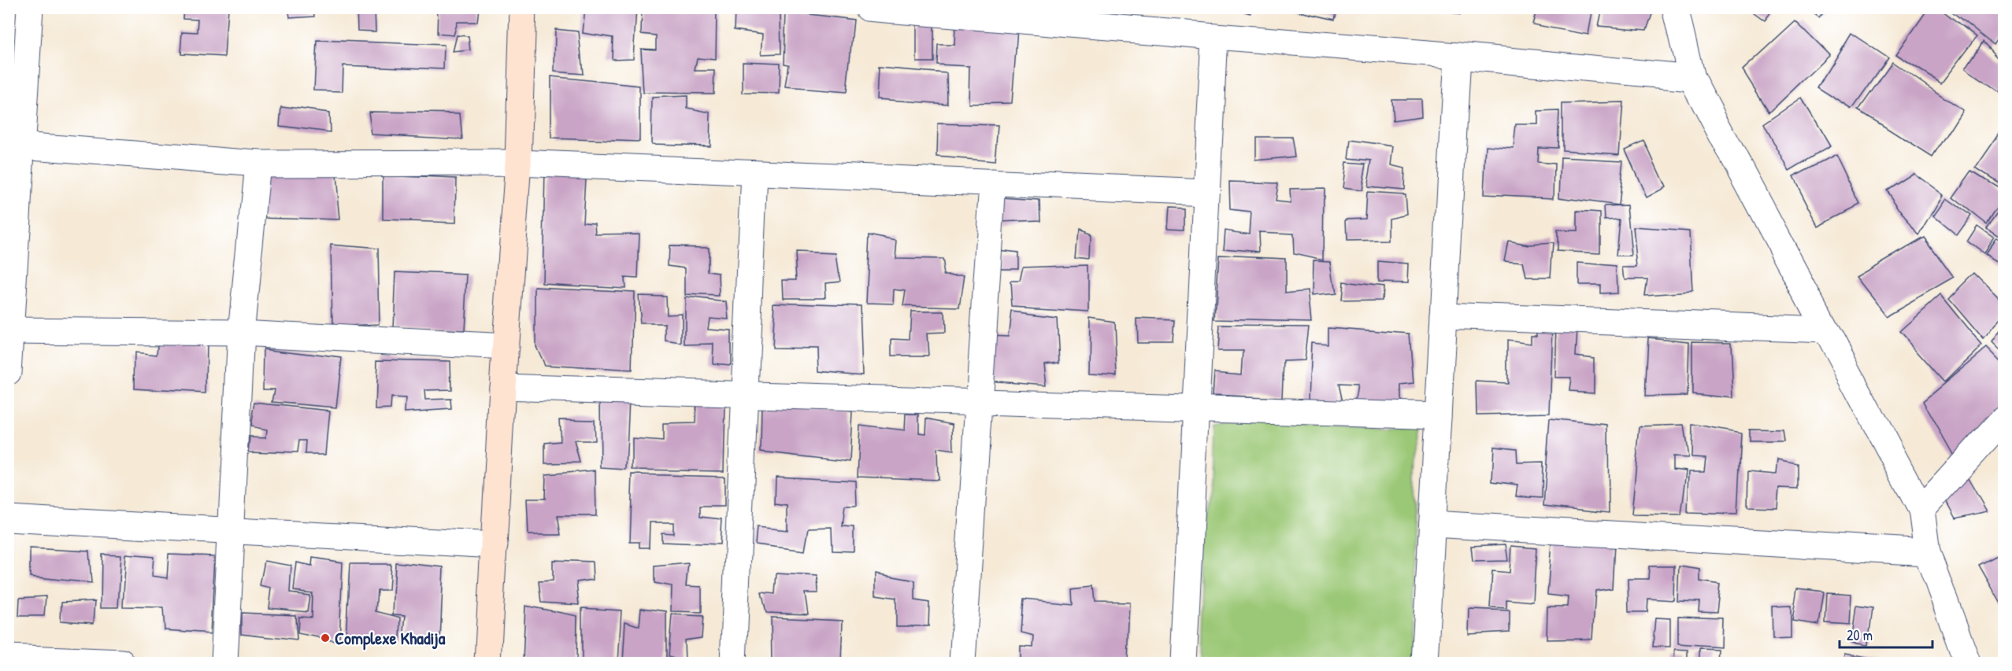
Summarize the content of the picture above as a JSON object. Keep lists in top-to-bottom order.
{
  "places": ["Complexe Khadija"],
  "scale_bar": "20 m"
}
